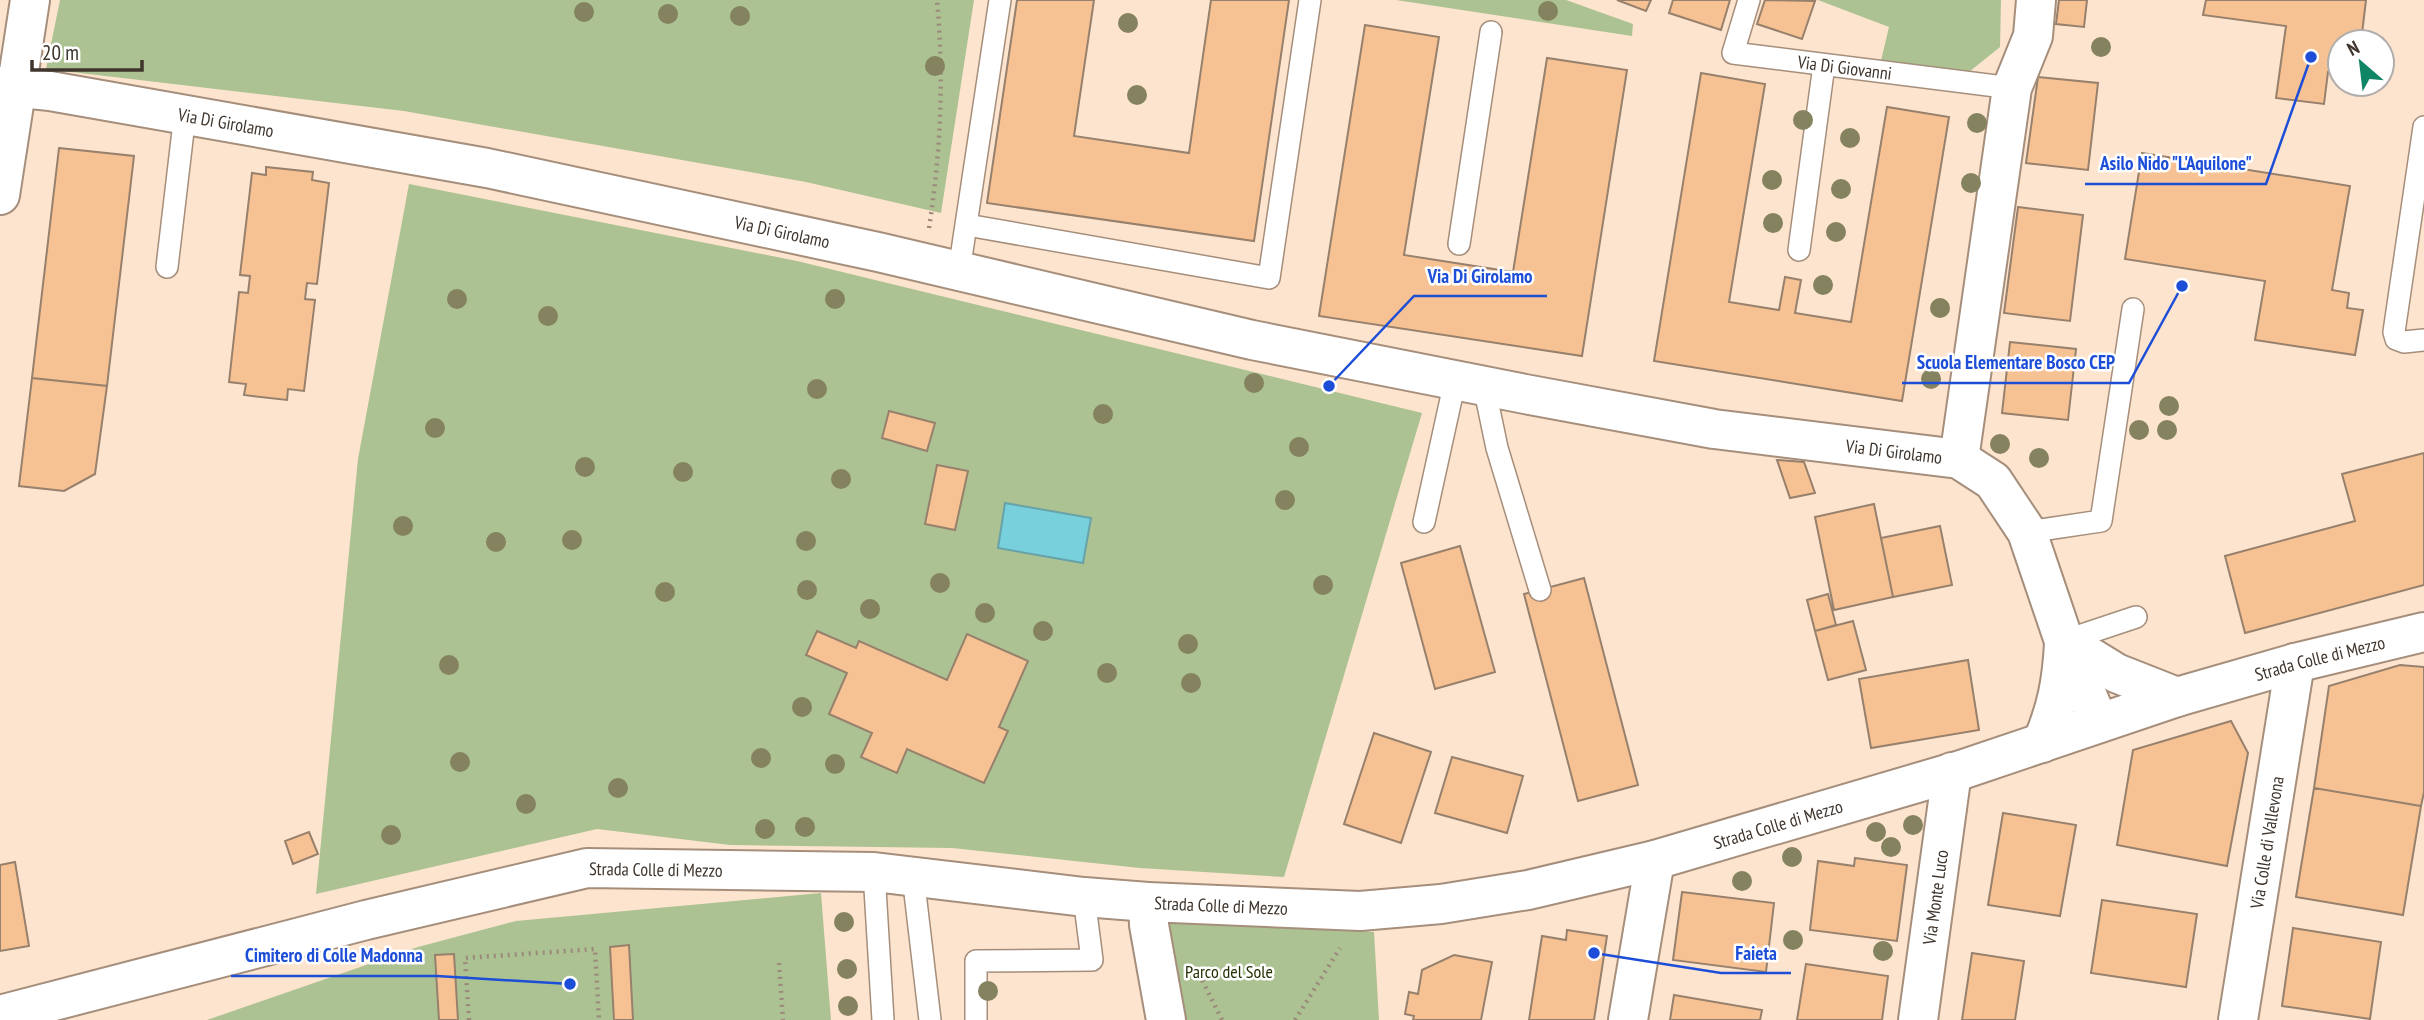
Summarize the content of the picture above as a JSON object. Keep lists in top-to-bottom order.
{
  "streets": {
    "street": [
      "Via Di Girolamo",
      "Strada Colle di Mezzo",
      "Via Colle di Vallevona",
      "Via Monte Luco"
    ],
    "lane": ["Via Di Giovanni"]
  },
  "crossings": [
    ["Via Di Giovanni", "Via Di Girolamo"],
    ["Via Di Girolamo", "Strada Colle di Mezzo"],
    ["Strada Colle di Mezzo", "Via Colle di Vallevona"],
    ["Strada Colle di Mezzo", "Via Monte Luco"]
  ],
  "parks": ["Parco del Sole"],
  "places": [
    "Asilo Nido \"L'Aquilone\"",
    "Scuola Elementare Bosco CEP",
    "Via Di Girolamo",
    "Faieta",
    "Cimitero di Colle Madonna"
  ],
  "scale_bar": "20 m",
  "north": "top left"
}
